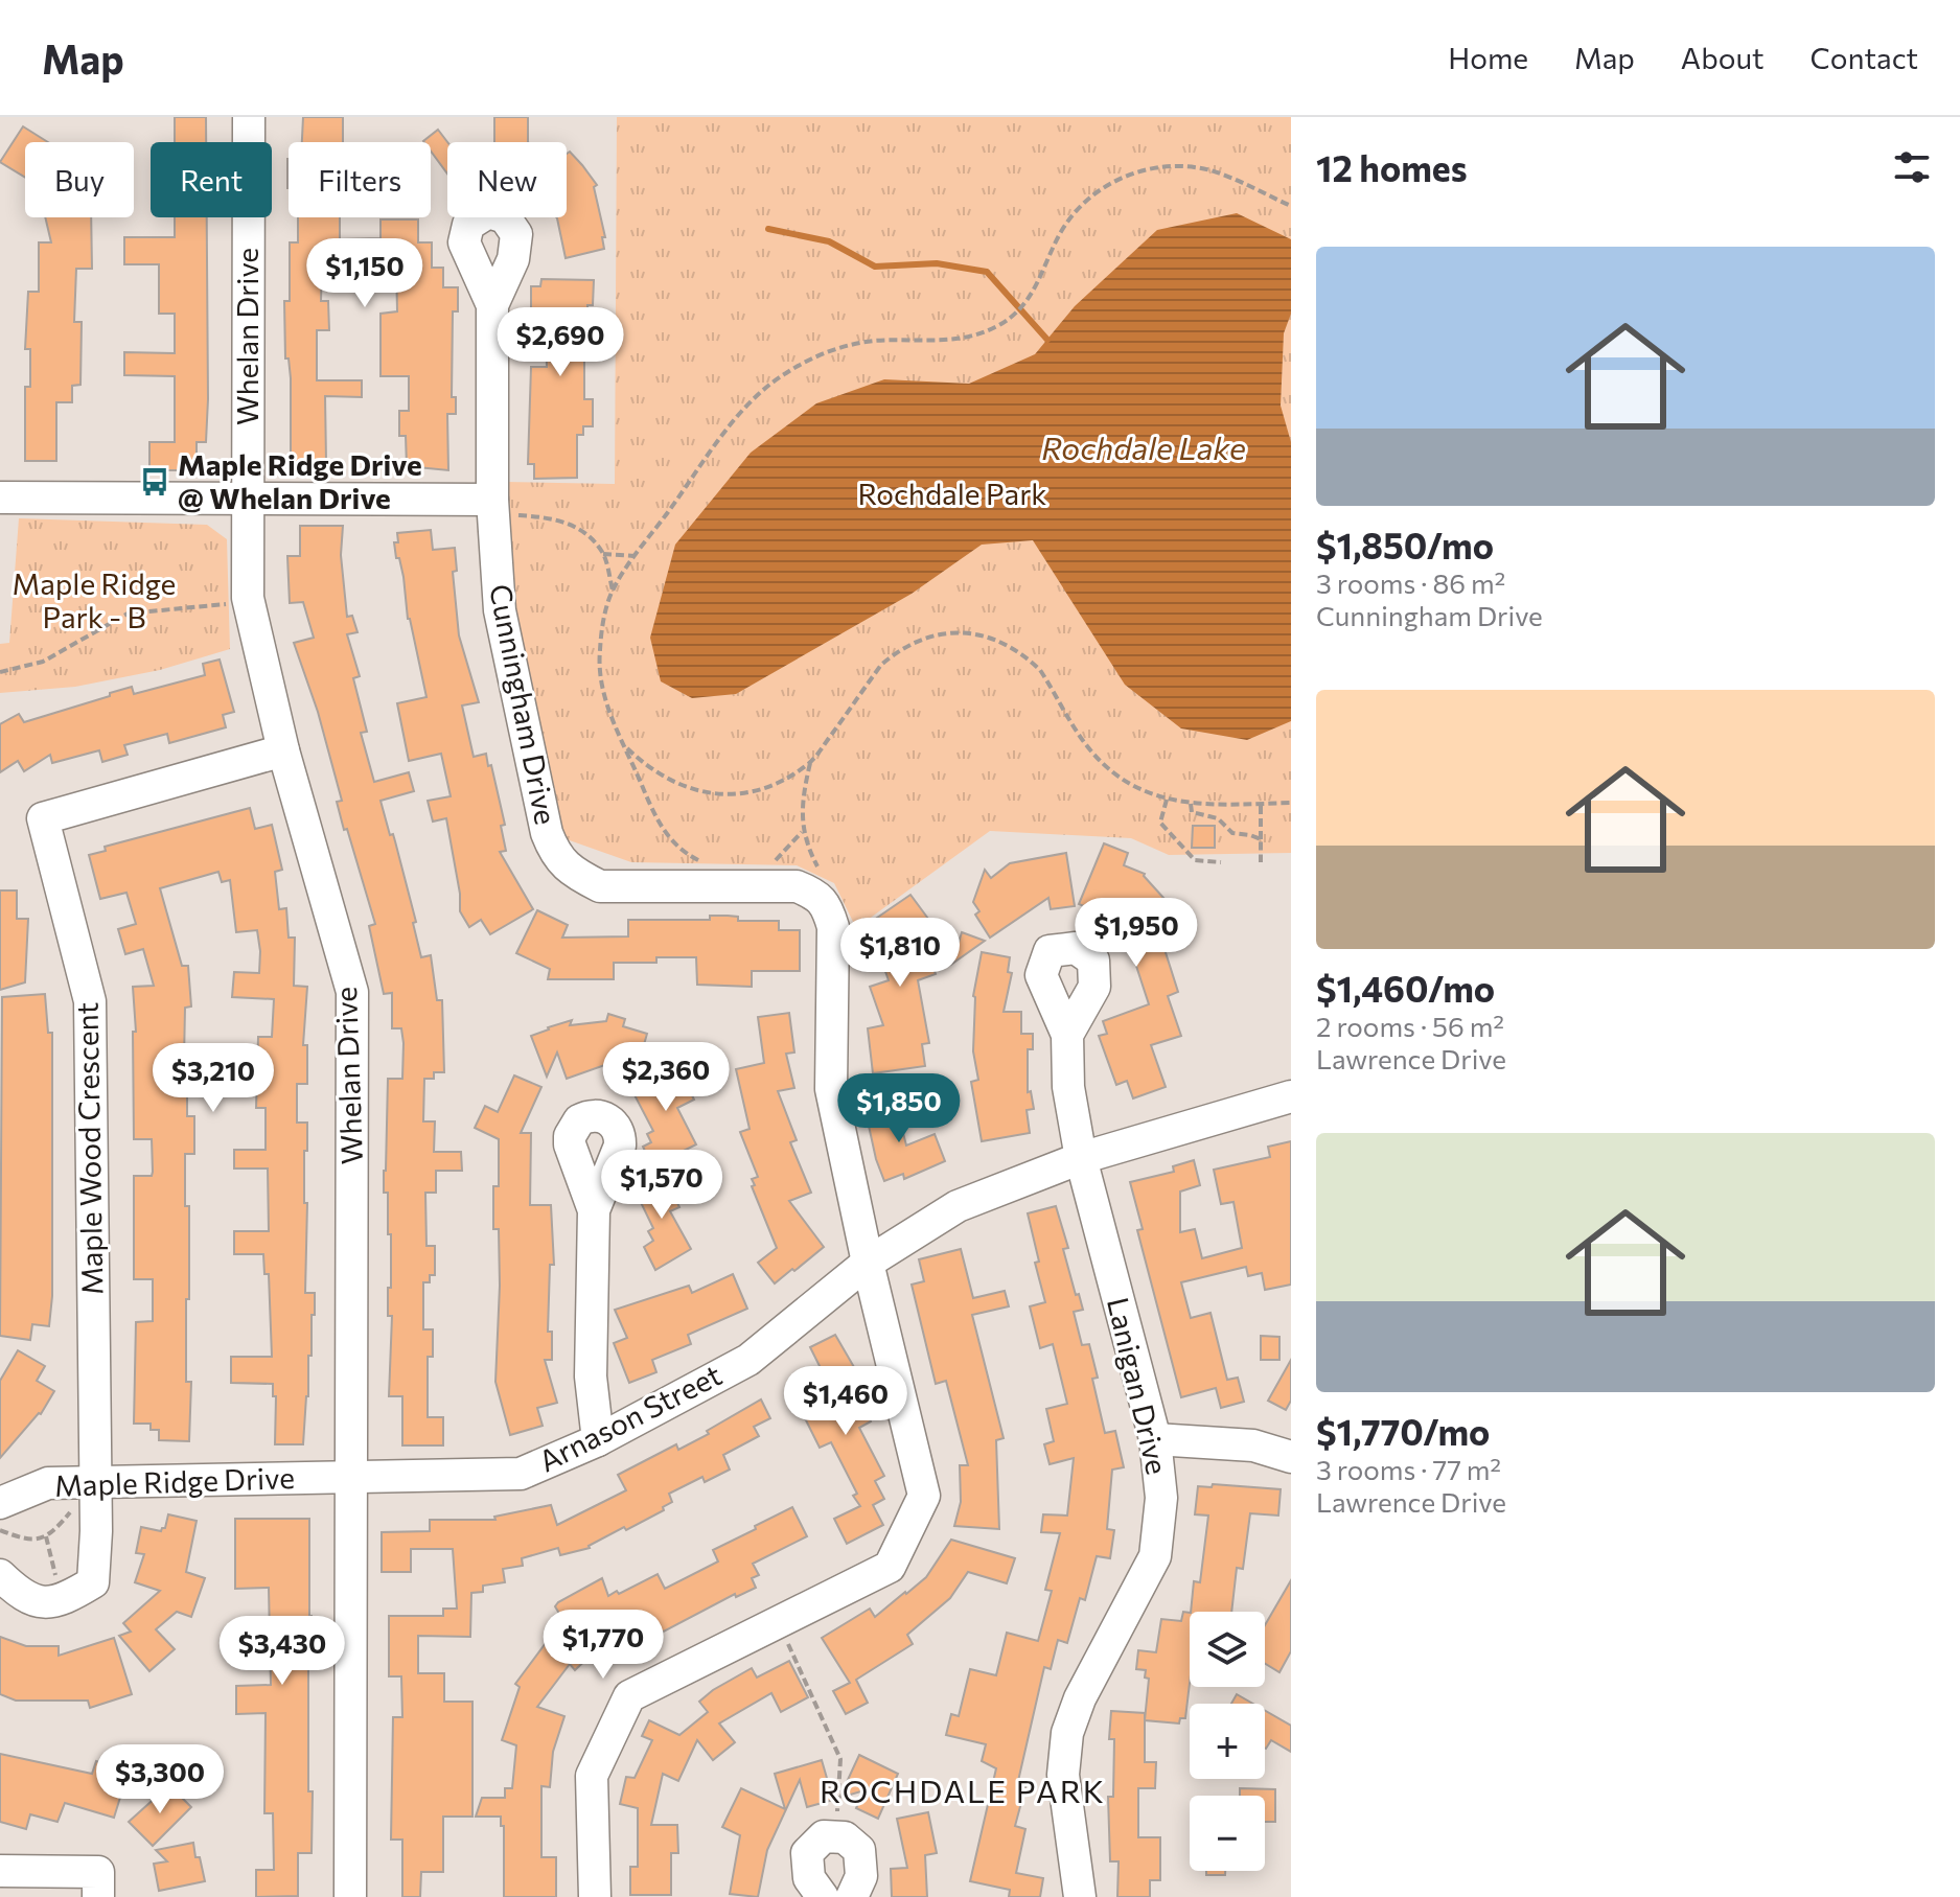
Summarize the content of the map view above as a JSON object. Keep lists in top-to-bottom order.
{
  "streets": {
    "street": [
      "Whelan Drive",
      "Cunningham Drive",
      "Maple Wood Crescent",
      "Lanigan Drive",
      "Arnason Street",
      "Maple Ridge Drive"
    ]
  },
  "crossings": [
    ["Whelan Drive", "Maple Wood Crescent"],
    ["Whelan Drive", "Arnason Street"],
    ["Whelan Drive", "Maple Ridge Drive"],
    ["Cunningham Drive", "Arnason Street"],
    ["Maple Wood Crescent", "Maple Ridge Drive"],
    ["Lanigan Drive", "Arnason Street"],
    ["Arnason Street", "Maple Ridge Drive"]
  ],
  "districts": ["ROCHDALE PARK"],
  "water": ["Rochdale Lake"],
  "parks": ["Rochdale Park", "Maple Ridge Park - B"],
  "places": {
    "bus stop": ["Maple Ridge Drive @ Whelan Drive"]
  },
  "page": {
    "header": "Map",
    "nav": [
      "Home",
      "Map",
      "About",
      "Contact"
    ],
    "heading": "12 homes",
    "chip": [
      "Buy",
      "Rent",
      "Filters",
      "New"
    ],
    "list": [
      {
        "name": "$1,850/mo",
        "note": "3 rooms · 86 m² · Cunningham Drive"
      },
      {
        "name": "$1,460/mo",
        "note": "2 rooms · 56 m² · Lawrence Drive"
      },
      {
        "name": "$1,770/mo",
        "note": "3 rooms · 77 m² · Lawrence Drive"
      }
    ],
    "price": [
      "$1,150",
      "$2,690",
      "$1,950",
      "$1,810",
      "$2,360",
      "$3,210",
      "$1,850",
      "$1,570",
      "$1,460",
      "$1,770",
      "$3,430",
      "$3,300"
    ],
    "map_buttons": ["+", "−"]
  }
}
